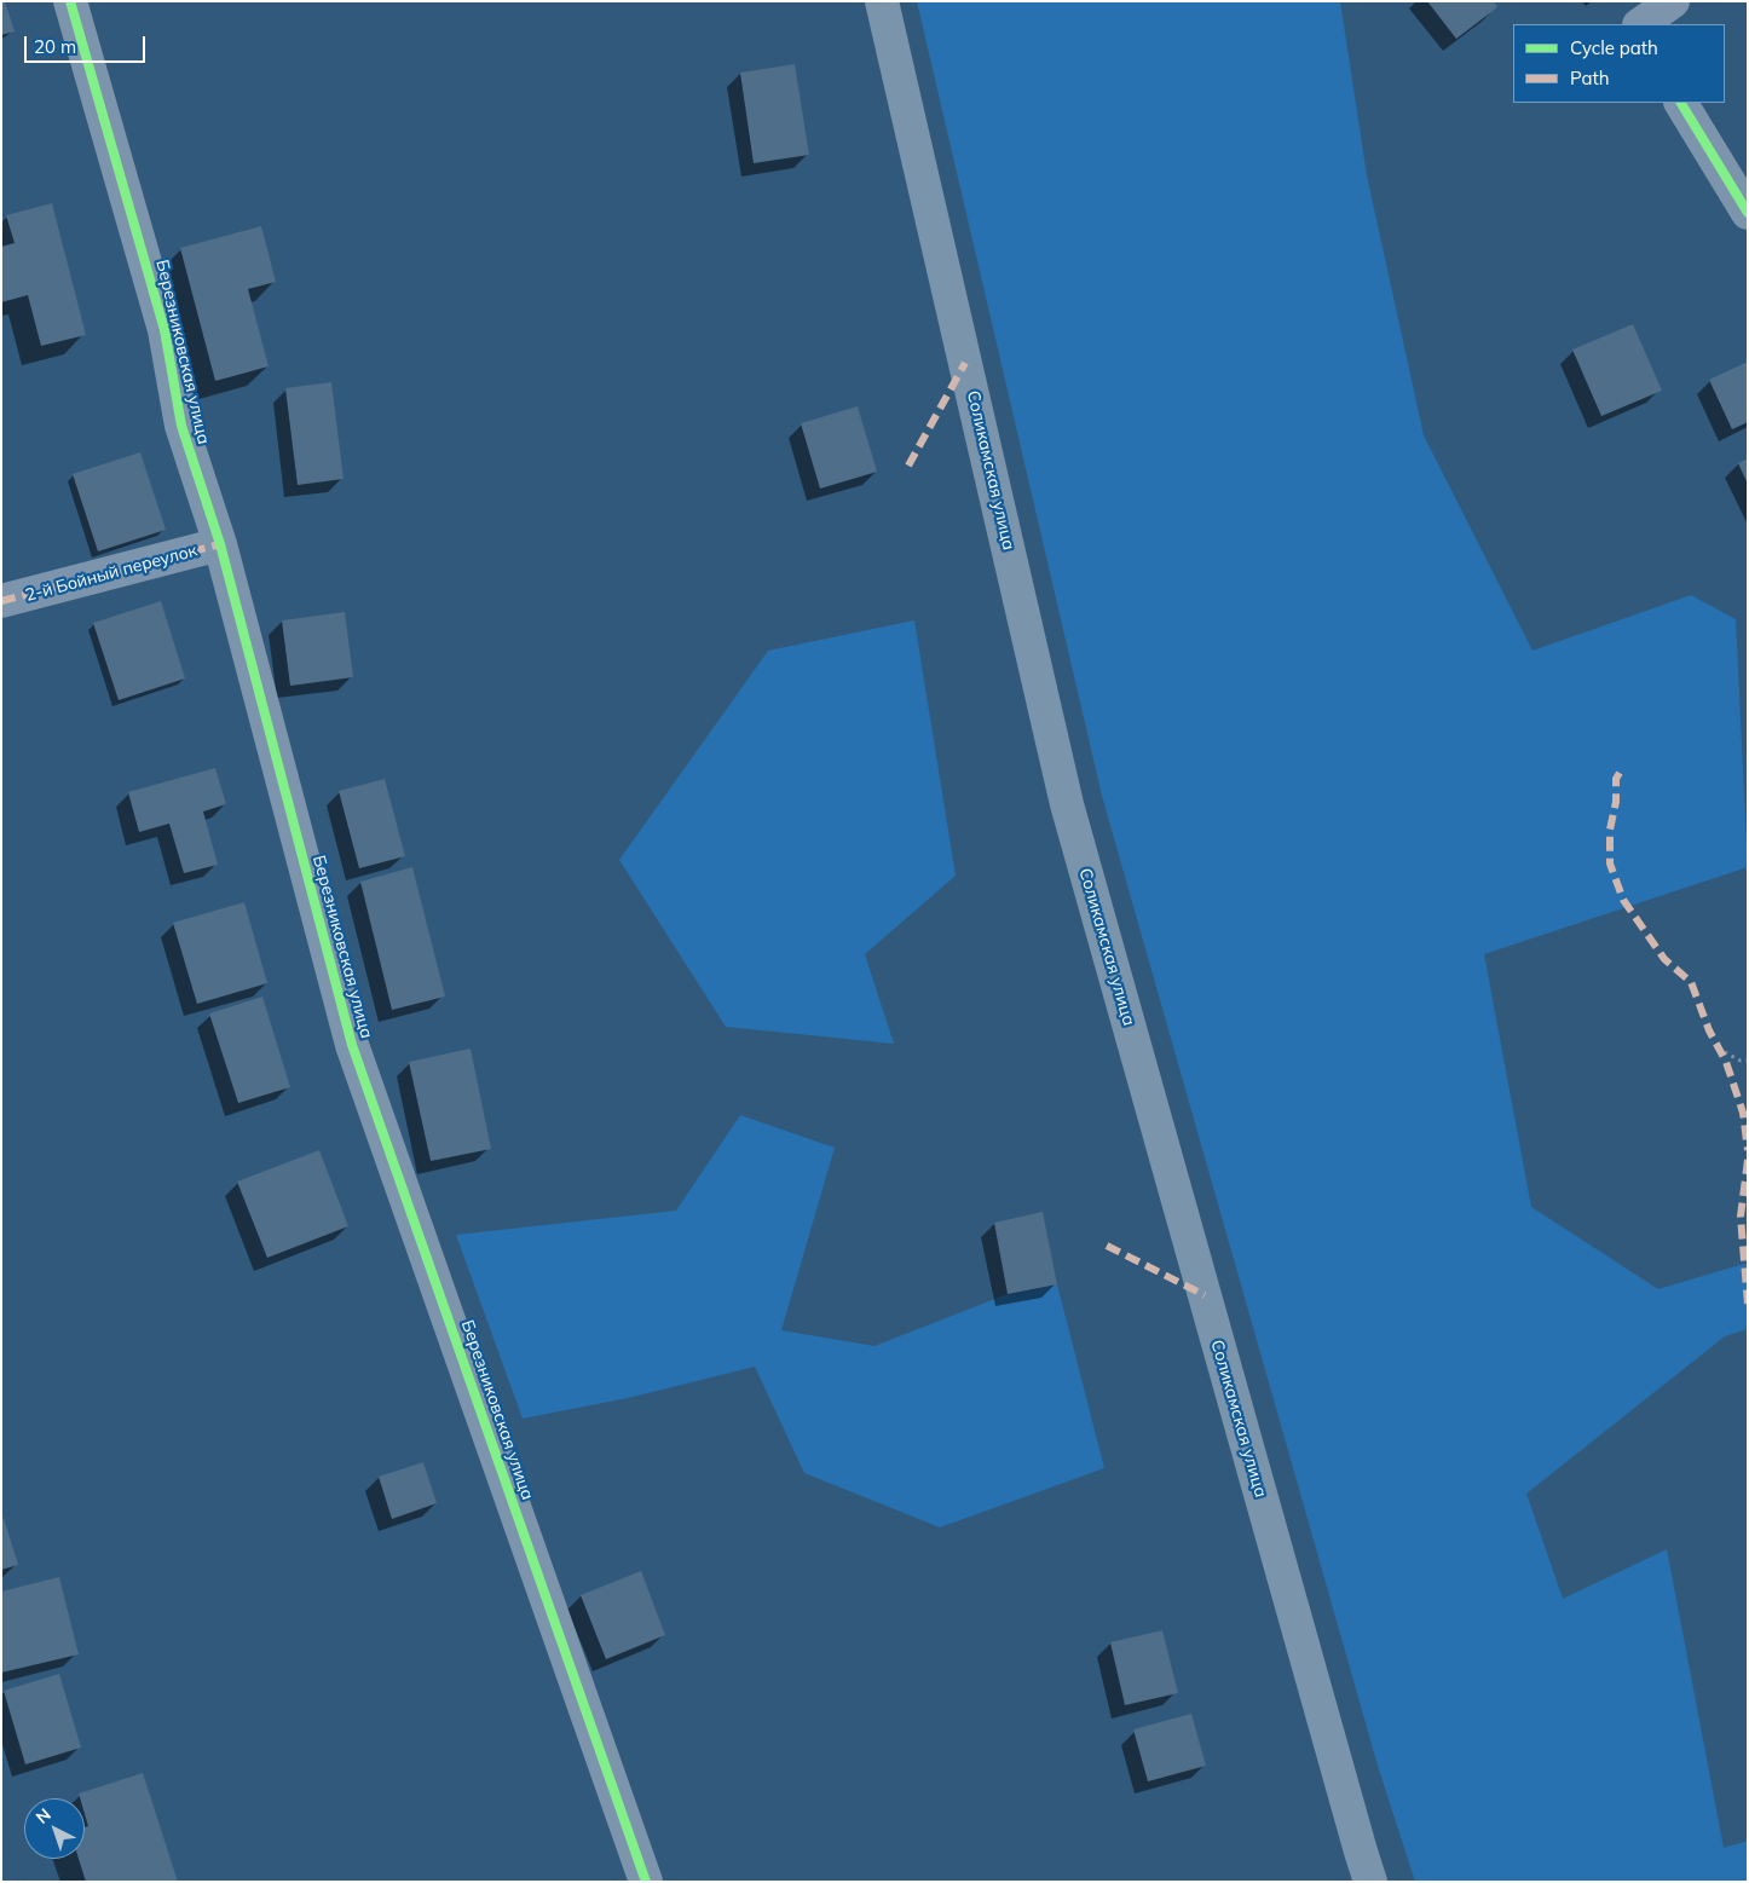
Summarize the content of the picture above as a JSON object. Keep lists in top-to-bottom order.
{
  "streets": {
    "main road": ["Соликамская улица"],
    "street": ["Березниковская улица", "2-й Бойный переулок"]
  },
  "crossings": [
    ["Березниковская улица", "2-й Бойный переулок"]
  ],
  "legend": ["Cycle path", "Path"],
  "scale_bar": "20 m",
  "north": "top left"
}
